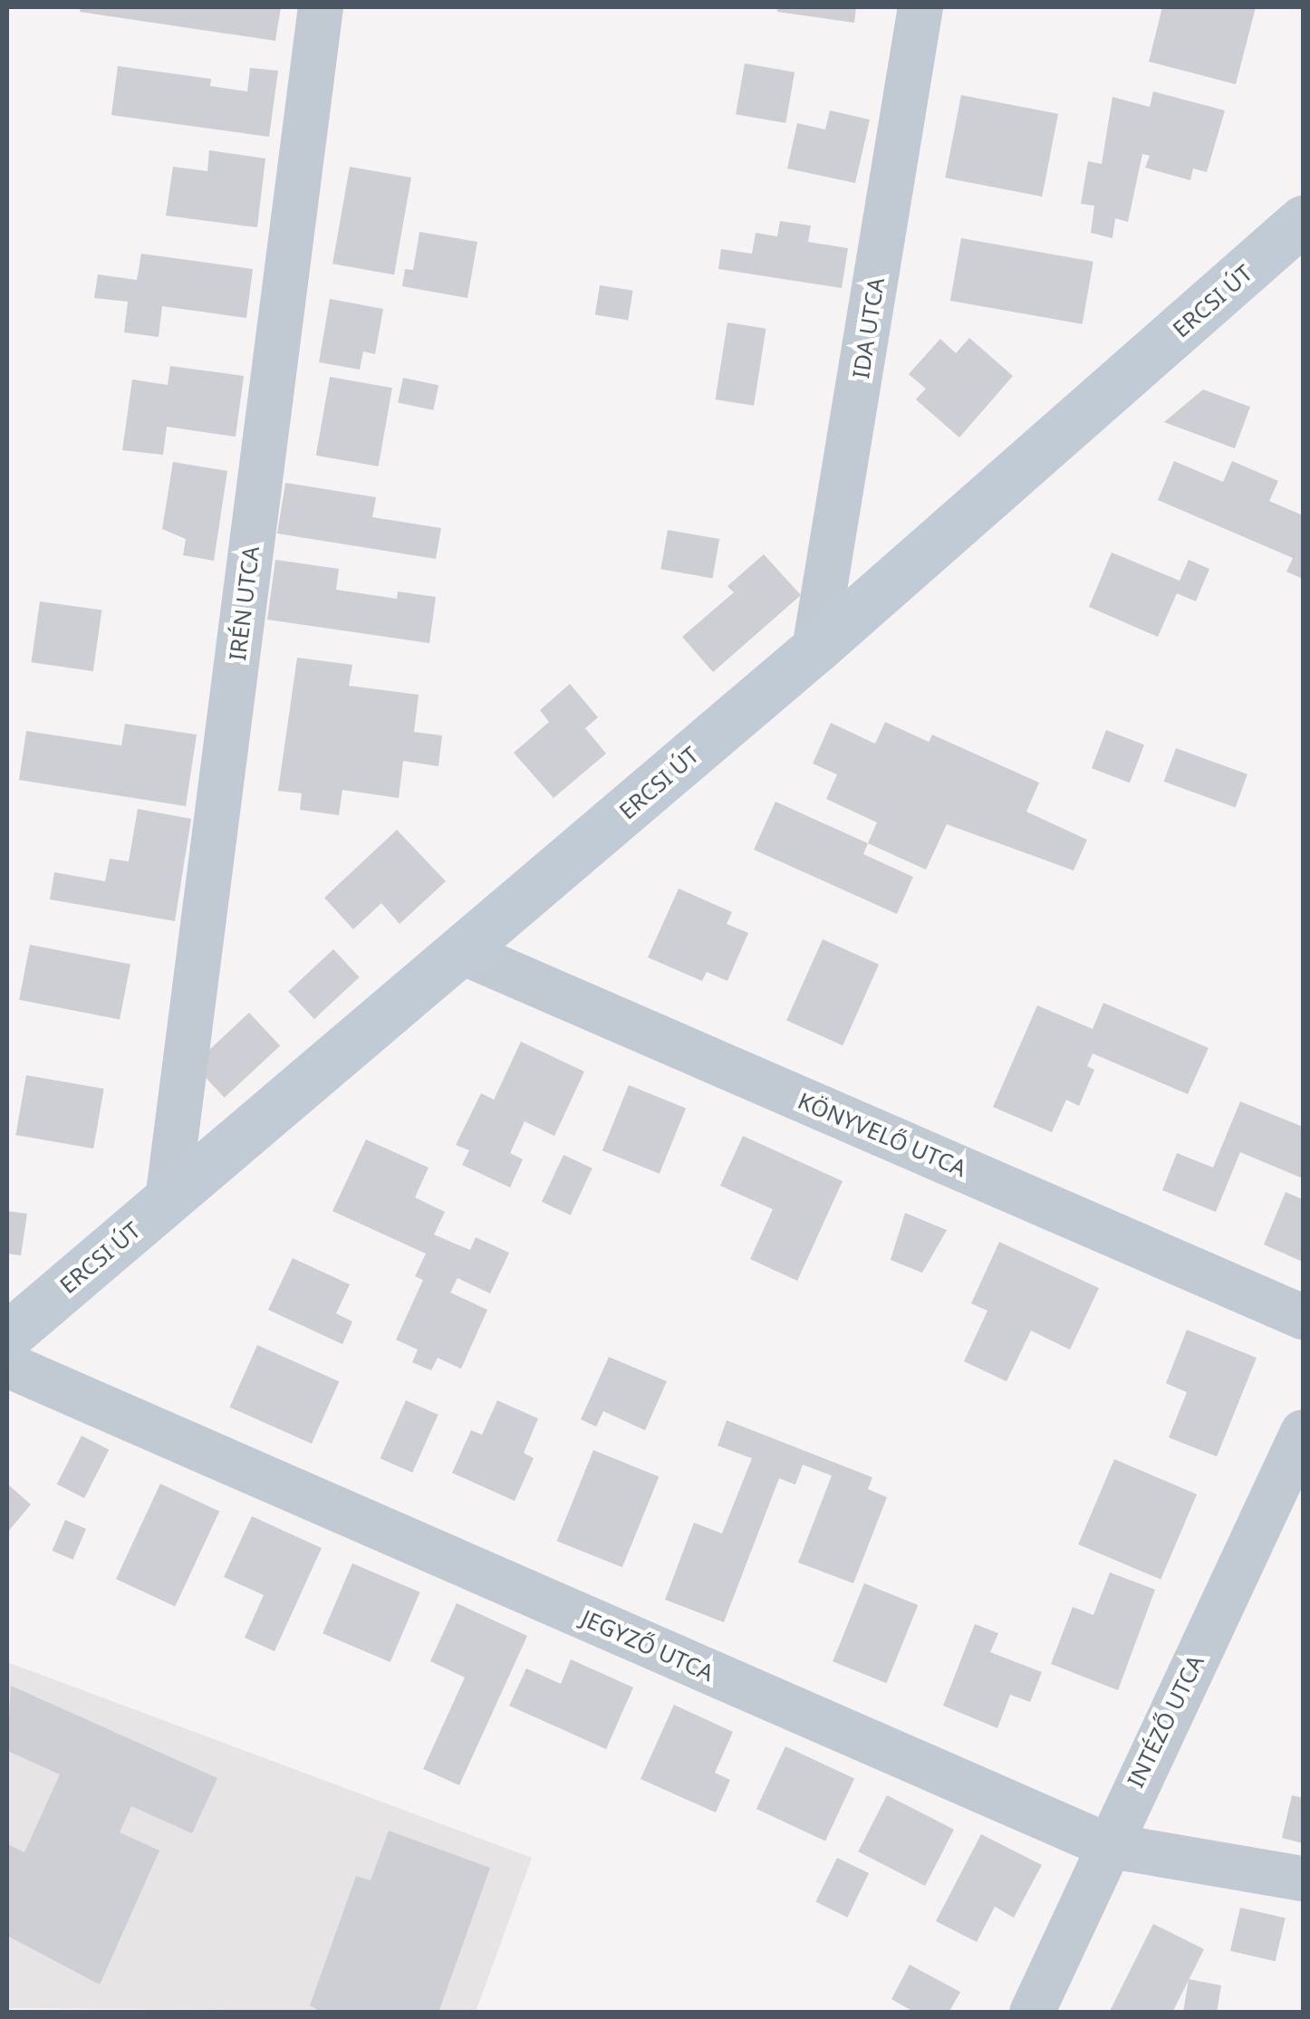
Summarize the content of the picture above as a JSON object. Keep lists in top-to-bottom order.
{
  "streets": {
    "main road": ["ERCSI ÚT"],
    "street": [
      "IDA UTCA",
      "IRÉN UTCA",
      "KÖNYVELŐ UTCA",
      "JEGYZŐ UTCA",
      "INTÉZŐ UTCA"
    ]
  },
  "crossings": [
    ["ERCSI ÚT", "IDA UTCA"],
    ["ERCSI ÚT", "IRÉN UTCA"],
    ["ERCSI ÚT", "KÖNYVELŐ UTCA"],
    ["JEGYZŐ UTCA", "INTÉZŐ UTCA"]
  ]
}
